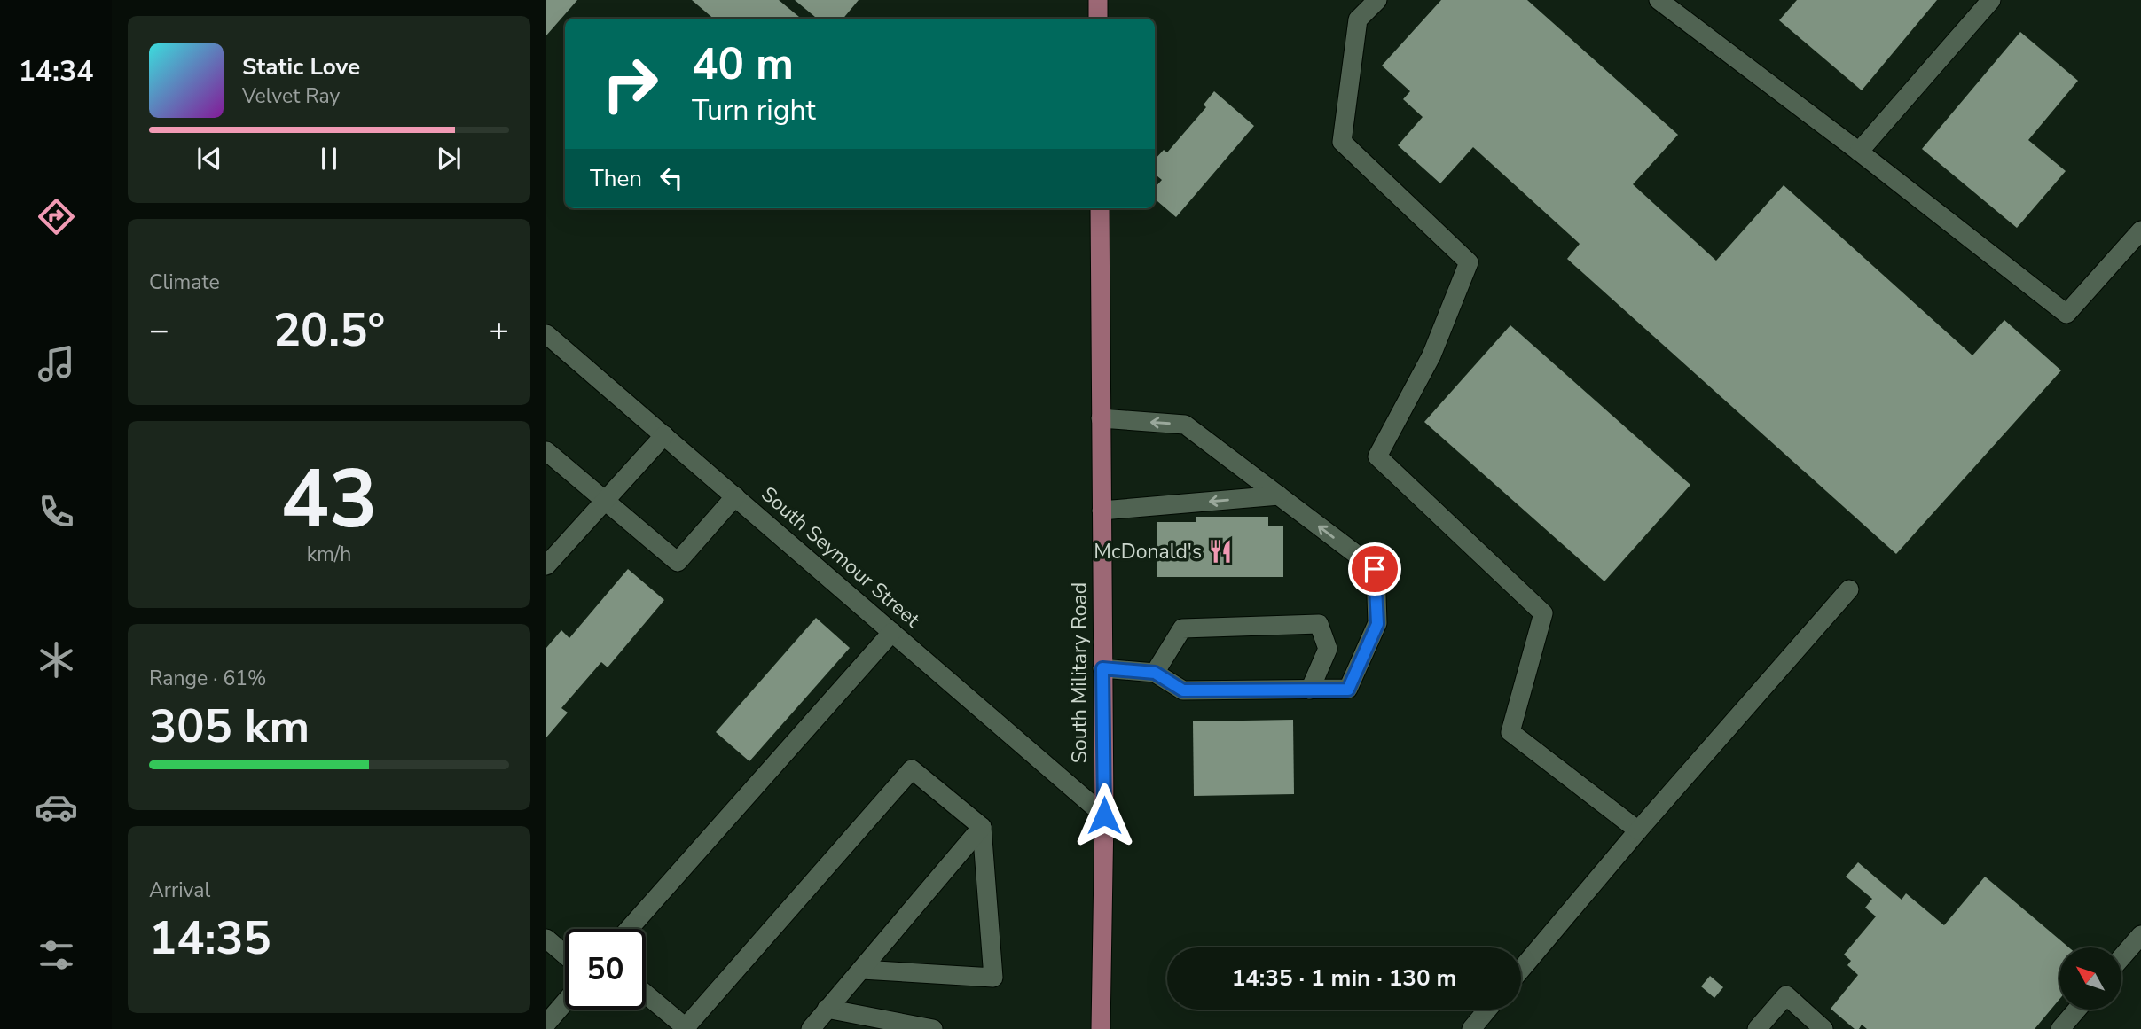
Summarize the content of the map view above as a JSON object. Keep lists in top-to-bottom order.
{
  "streets": {
    "main road": ["South Military Road"],
    "street": ["South Seymour Street"]
  },
  "crossings": [
    ["South Seymour Street", "South Military Road"]
  ],
  "places": {
    "restaurant": ["McDonald's"]
  },
  "north": "top left",
  "page": {
    "tabs": "14:34",
    "turn": ["40 m", "Turn right"],
    "song": ["Static Love", "Velvet Ray"],
    "then": "Then",
    "tile": [
      "Climate",
      ["43", "km/h"],
      ["Range · 61%", "305 km"],
      ["Arrival", "14:35"]
    ],
    "heat": ["−", "20.5°", "+"],
    "limit": "50",
    "trip": "14:35 · 1 min · 130 m"
  }
}
